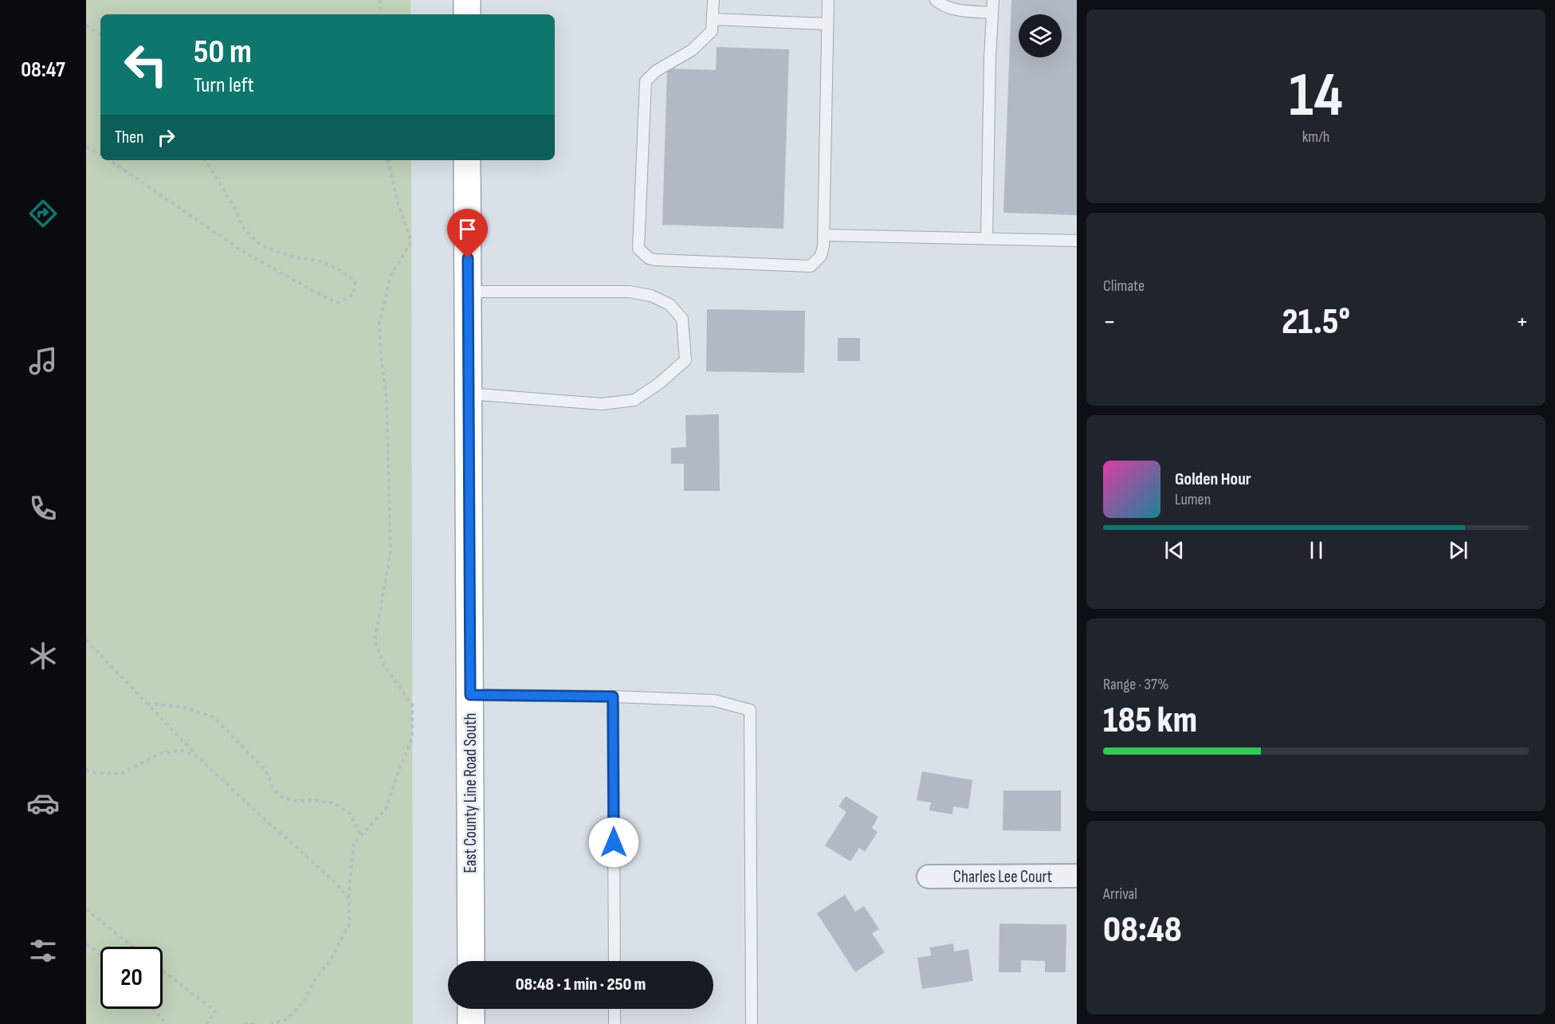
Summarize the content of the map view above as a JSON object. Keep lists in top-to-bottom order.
{
  "streets": {
    "main road": ["East County Line Road South"],
    "street": ["Charles Lee Court"]
  },
  "page": {
    "tabs": "08:47",
    "tile": [
      ["14", "km/h"],
      "Climate",
      ["Range · 37%", "185 km"],
      ["Arrival", "08:48"]
    ],
    "turn": ["50 m", "Turn left"],
    "then": "Then",
    "heat": ["−", "21.5°", "+"],
    "song": ["Golden Hour", "Lumen"],
    "limit": "20",
    "trip": "08:48 · 1 min · 250 m"
  }
}
